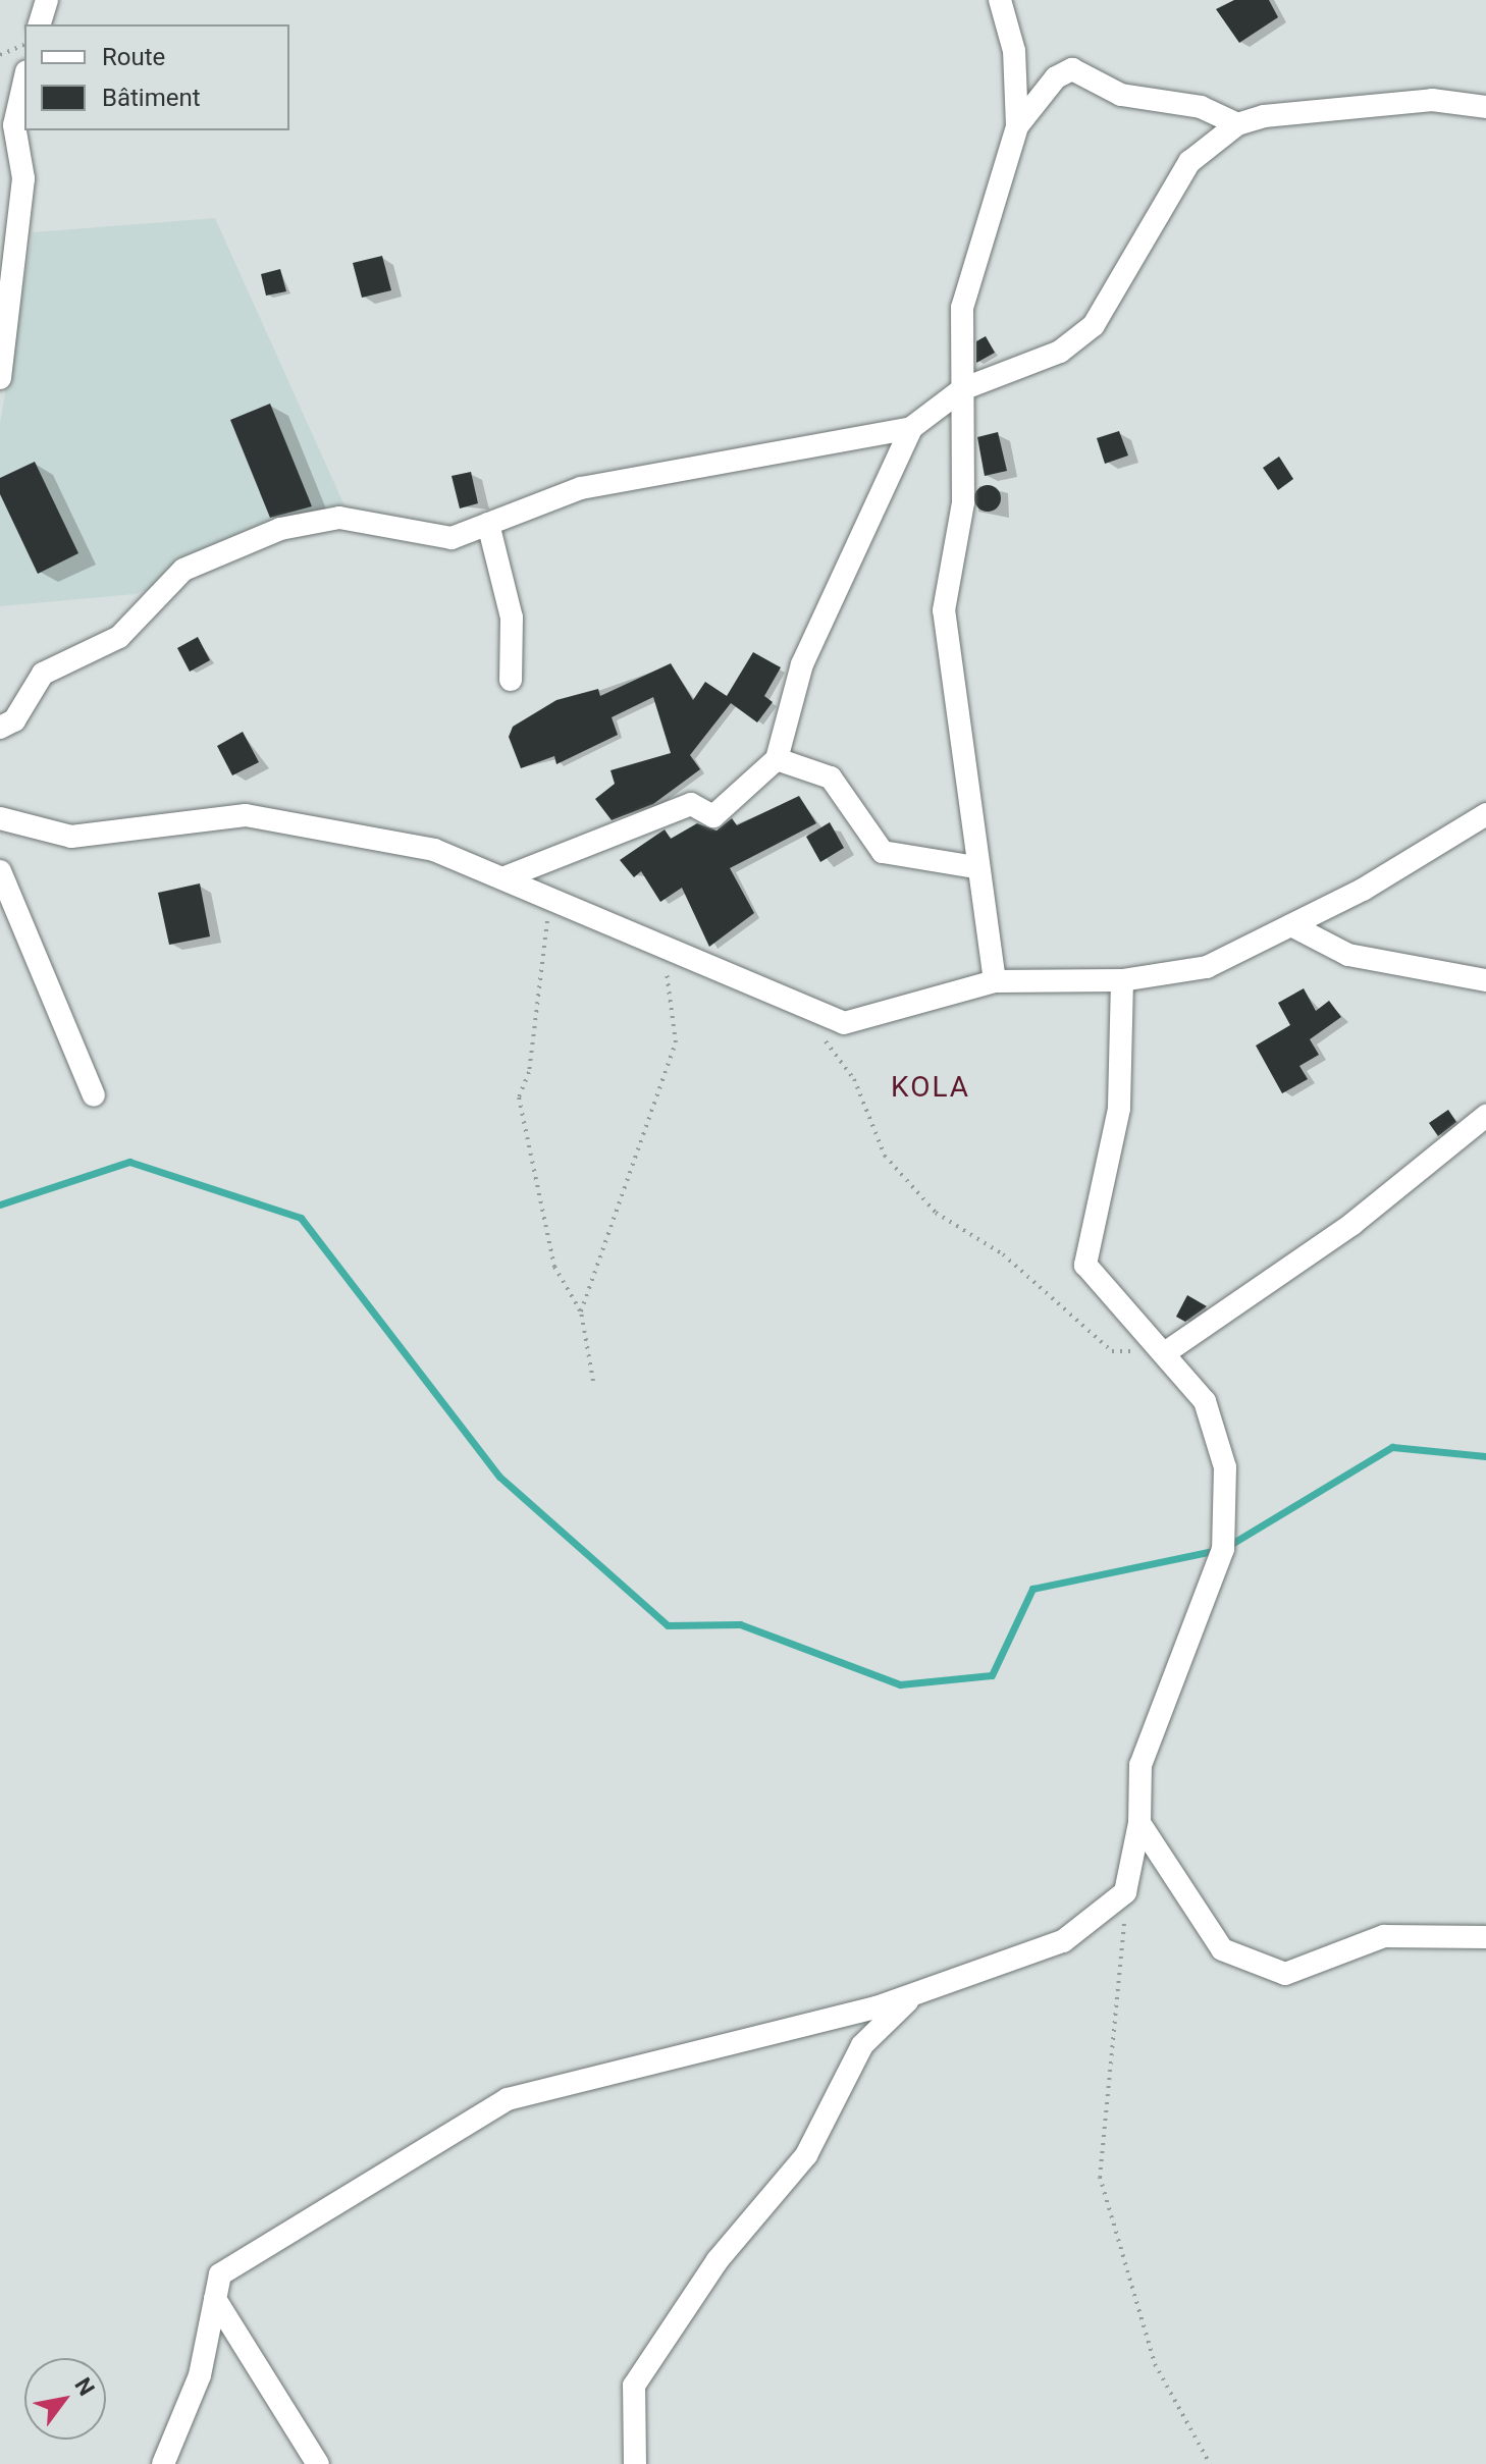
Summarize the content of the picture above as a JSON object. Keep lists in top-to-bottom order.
{
  "districts": ["KOLA"],
  "legend": ["Route", "Bâtiment"],
  "north": "top right"
}
